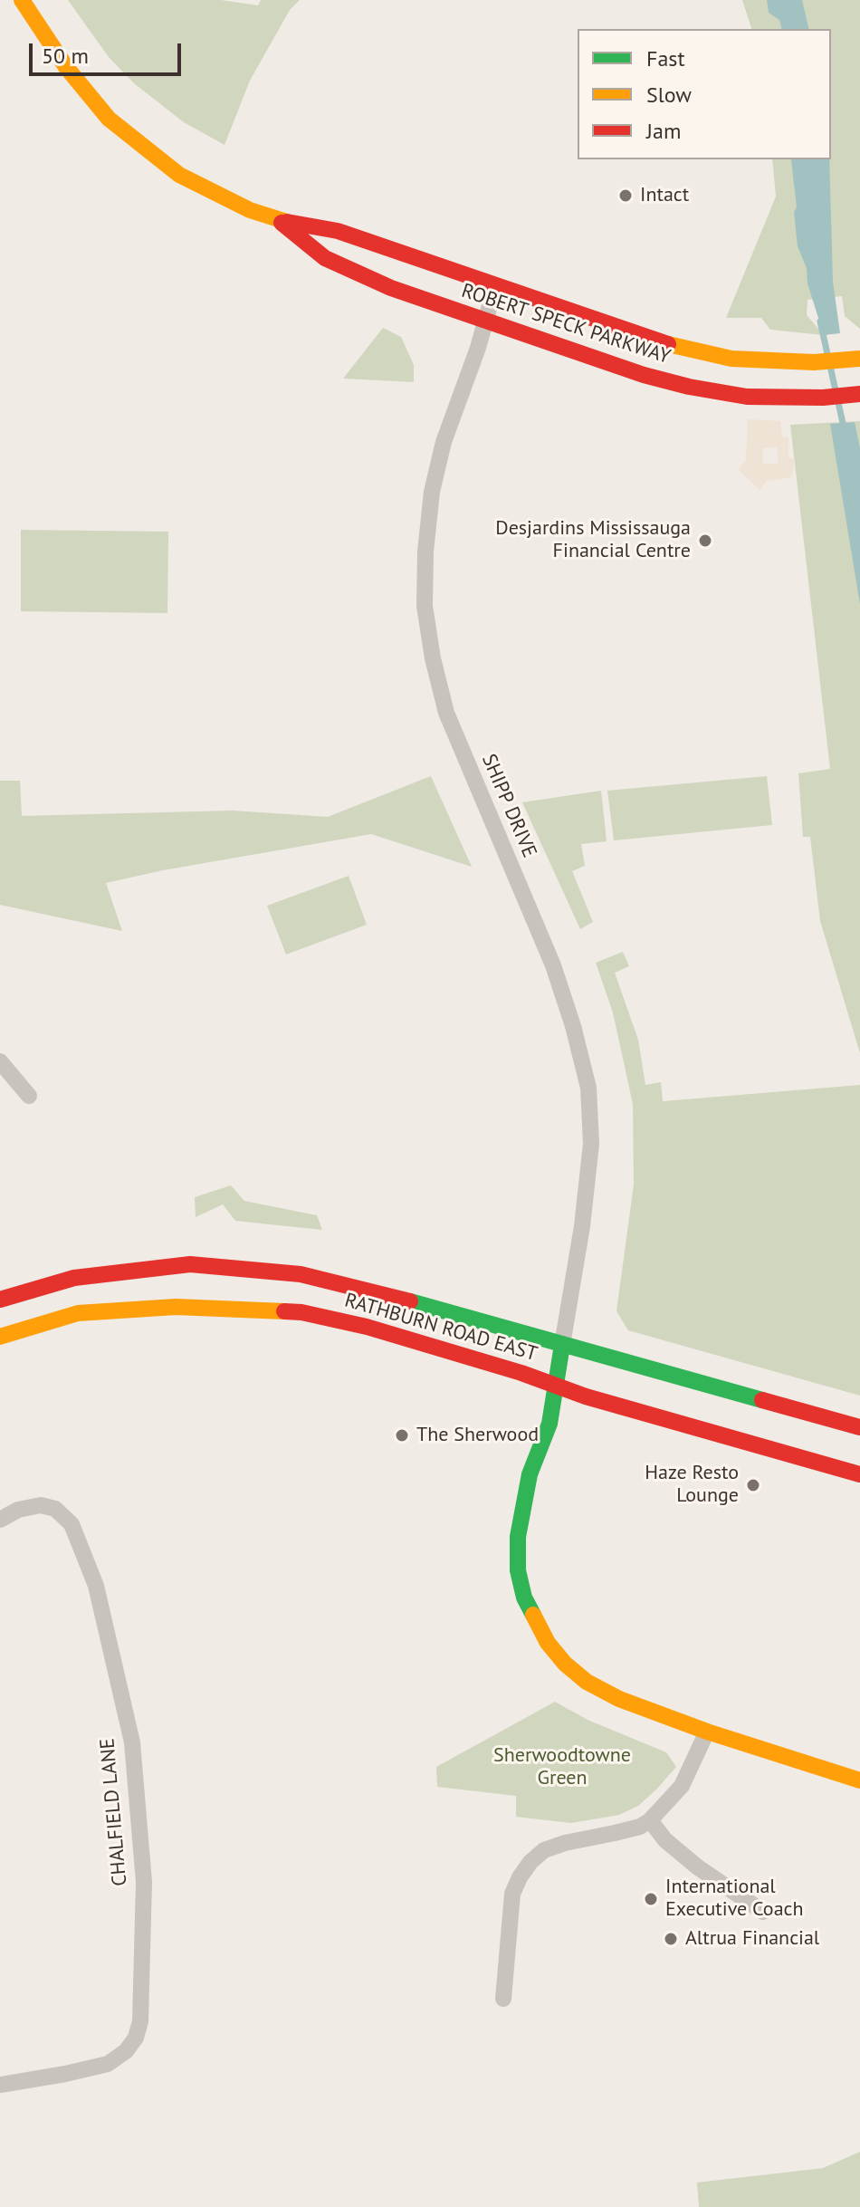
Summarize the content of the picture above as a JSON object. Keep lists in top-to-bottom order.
{
  "streets": {
    "street": [
      "ROBERT SPECK PARKWAY",
      "SHIPP DRIVE",
      "RATHBURN ROAD EAST",
      "CHALFIELD LANE"
    ]
  },
  "crossings": [
    ["ROBERT SPECK PARKWAY", "SHIPP DRIVE"],
    ["SHIPP DRIVE", "RATHBURN ROAD EAST"]
  ],
  "parks": ["Sherwoodtowne Green"],
  "places": [
    "Intact",
    "Desjardins Mississauga Financial Centre",
    "The Sherwood",
    "Haze Resto Lounge",
    "International Executive Coach",
    "Altrua Financial"
  ],
  "legend": ["Fast", "Slow", "Jam"],
  "scale_bar": "50 m"
}
